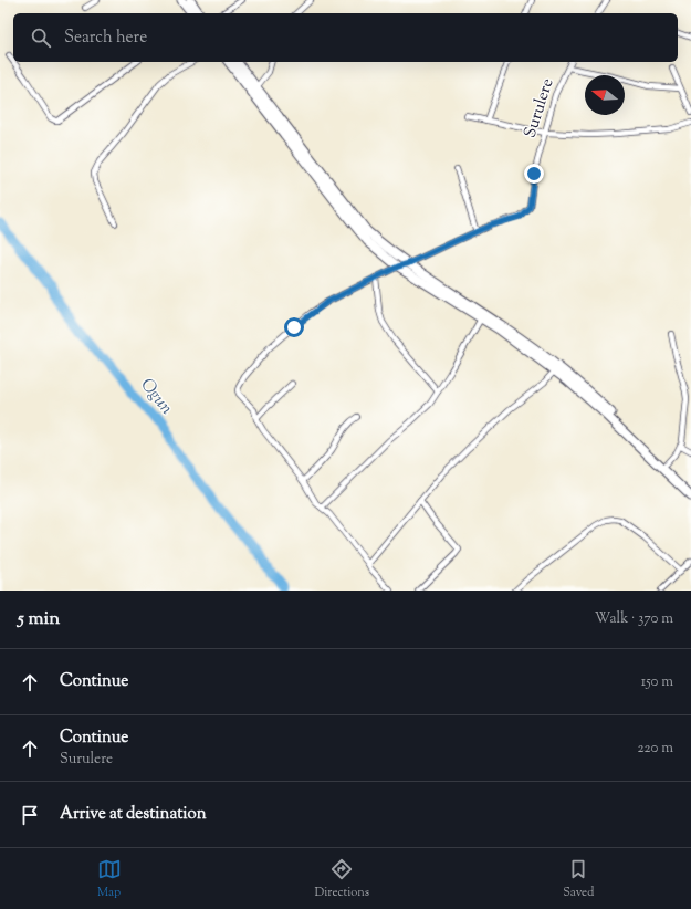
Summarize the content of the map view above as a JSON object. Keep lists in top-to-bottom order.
{
  "streets": {
    "street": ["Surulere"]
  },
  "water": ["Ogun"],
  "north": "left",
  "page": {
    "search": "Search here",
    "heading": ["5 min", "Walk · 370 m"],
    "list": [
      ["Continue", "150 m"],
      ["Continue", "Surulere", "220 m"],
      "Arrive at destination"
    ],
    "nav": ["Map", "Directions", "Saved"]
  }
}
